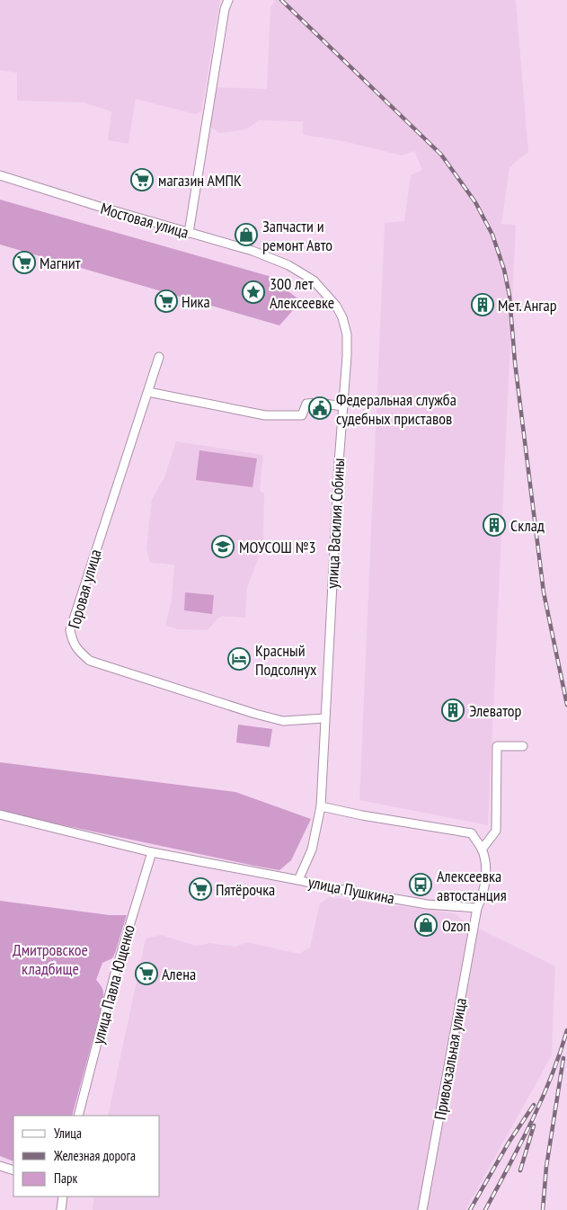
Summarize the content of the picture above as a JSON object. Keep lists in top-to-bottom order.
{
  "streets": {
    "street": [
      "Мостовая улица",
      "улица Василия Собины",
      "Горовая улица",
      "улица Пушкина",
      "улица Павла Ющенко",
      "Привокзальная улица"
    ]
  },
  "crossings": [
    ["Мостовая улица", "улица Василия Собины"],
    ["улица Василия Собины", "Горовая улица"],
    ["улица Василия Собины", "улица Пушкина"],
    ["улица Пушкина", "улица Павла Ющенко"],
    ["улица Пушкина", "Привокзальная улица"]
  ],
  "parks": ["Дмитровское кладбище"],
  "places": {
    "supermarket": [
      "магазин АМПК",
      "Магнит",
      "Ника",
      "Пятёрочка",
      "Алена"
    ],
    "shop": ["Запчасти и ремонт Авто", "Ozon"],
    "place": ["300 лет Алексеевке"],
    "building": ["Мет. Ангар", "Склад", "Элеватор"],
    "public building": ["Федеральная служба судебных приставов"],
    "school or university": ["МОУСОШ №3"],
    "hotel": ["Красный Подсолнух"],
    "bus stop": ["Алексеевка автостанция"]
  },
  "legend": ["Улица", "Железная дорога", "Парк"]
}
